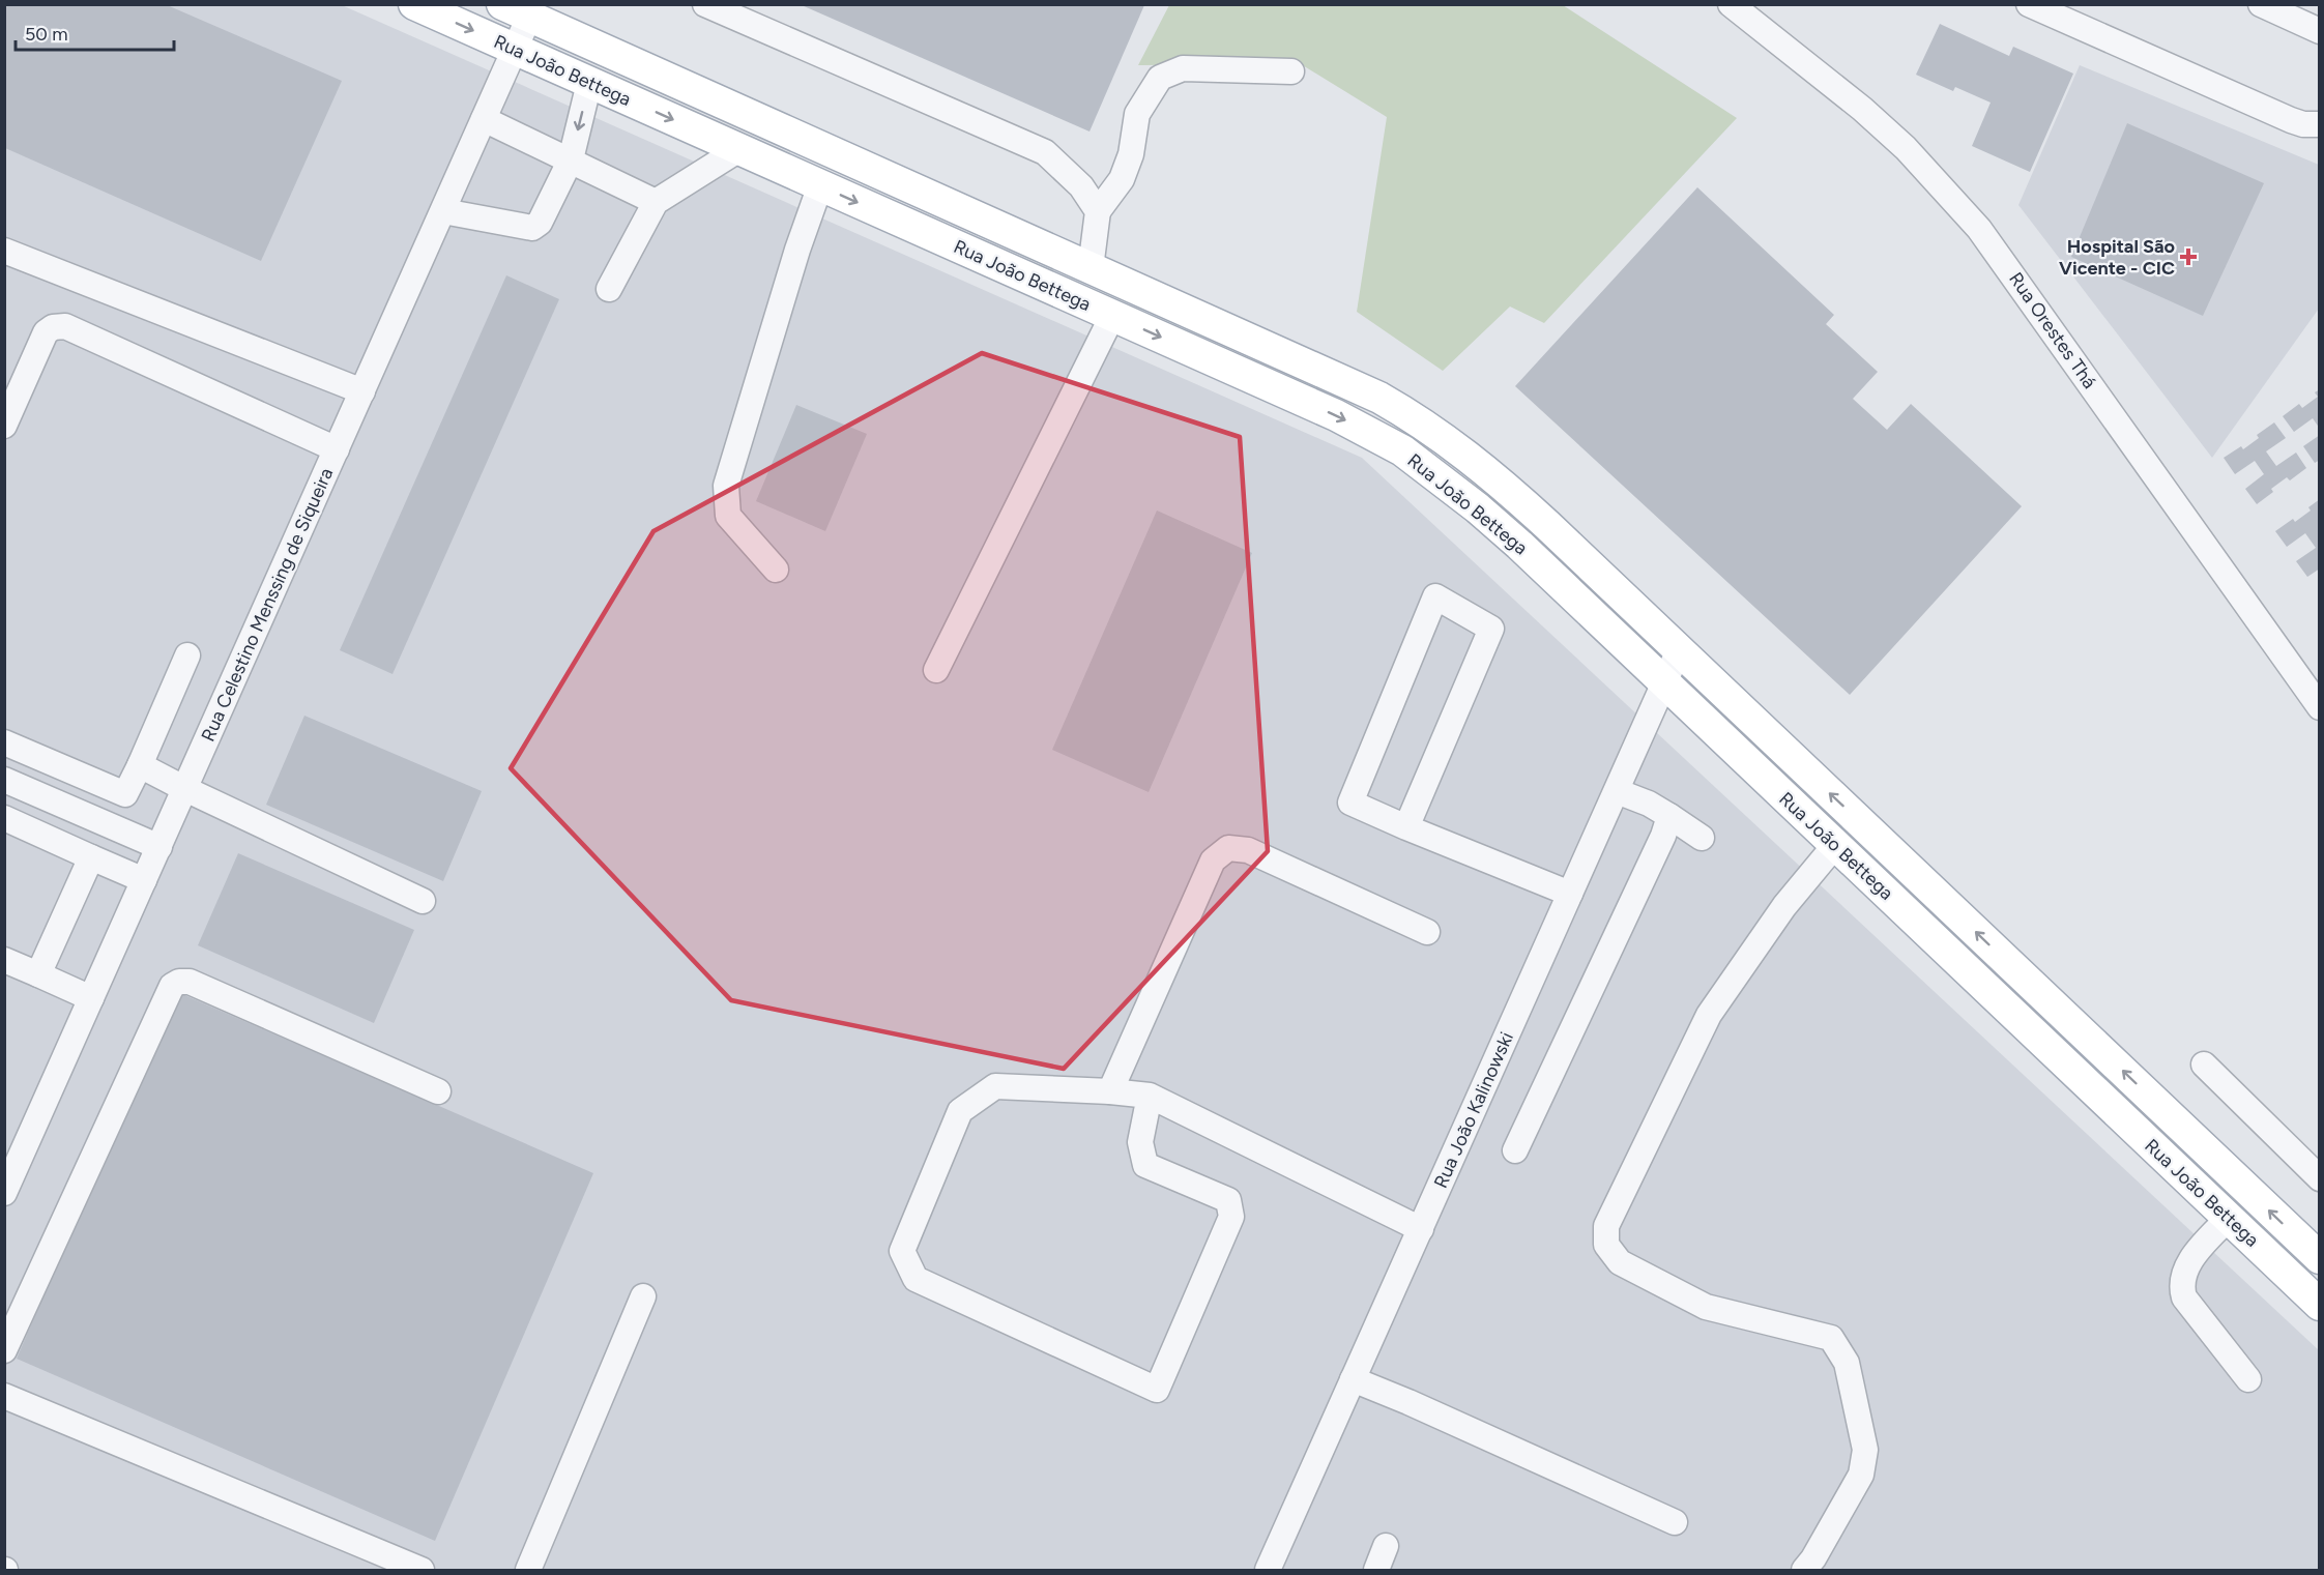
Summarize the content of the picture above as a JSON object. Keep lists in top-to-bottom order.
{
  "streets": {
    "main road": ["Rua João Bettega"],
    "street": ["Rua Orestes Thá", "Rua Celestino Menssing de Siqueira", "Rua João Kalinowski"]
  },
  "crossings": [
    ["Rua João Bettega", "Rua Celestino Menssing de Siqueira"],
    ["Rua João Bettega", "Rua João Kalinowski"]
  ],
  "places": {
    "health": ["Hospital São Vicente - CIC"]
  },
  "scale_bar": "50 m"
}
